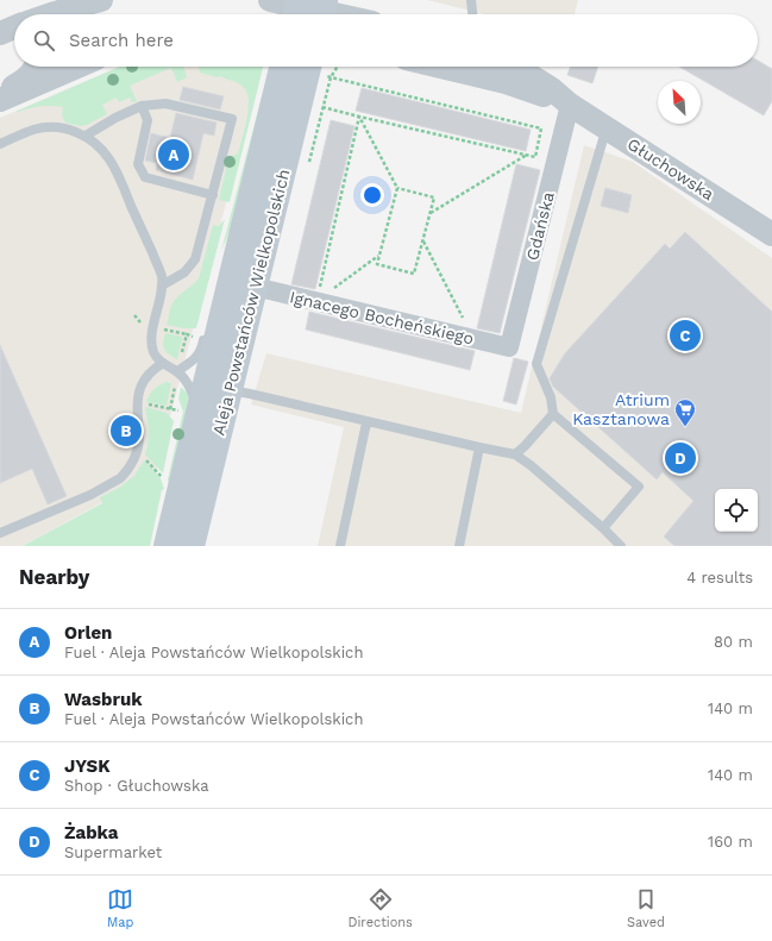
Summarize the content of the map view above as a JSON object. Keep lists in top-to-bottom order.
{
  "streets": {
    "main road": ["Aleja Powstańców Wielkopolskich"],
    "street": ["Głuchowska", "Gdańska", "Ignacego Bocheńskiego"]
  },
  "crossings": [
    ["Głuchowska", "Gdańska"],
    ["Gdańska", "Ignacego Bocheńskiego"],
    ["Aleja Powstańców Wielkopolskich", "Ignacego Bocheńskiego"]
  ],
  "places": {
    "supermarket": ["Atrium Kasztanowa"]
  },
  "north": "top left",
  "page": {
    "search": "Search here",
    "pins": [
      "A",
      "C",
      "B",
      "D"
    ],
    "heading": ["Nearby", "4 results"],
    "list": [
      {
        "mark": "A",
        "name": "Orlen",
        "note": "Fuel · Aleja Powstańców Wielkopolskich",
        "value": "80 m"
      },
      {
        "mark": "B",
        "name": "Wasbruk",
        "note": "Fuel · Aleja Powstańców Wielkopolskich",
        "value": "140 m"
      },
      {
        "mark": "C",
        "name": "JYSK",
        "note": "Shop · Głuchowska",
        "value": "140 m"
      },
      {
        "mark": "D",
        "name": "Żabka",
        "note": "Supermarket",
        "value": "160 m"
      }
    ],
    "nav": ["Map", "Directions", "Saved"]
  }
}
